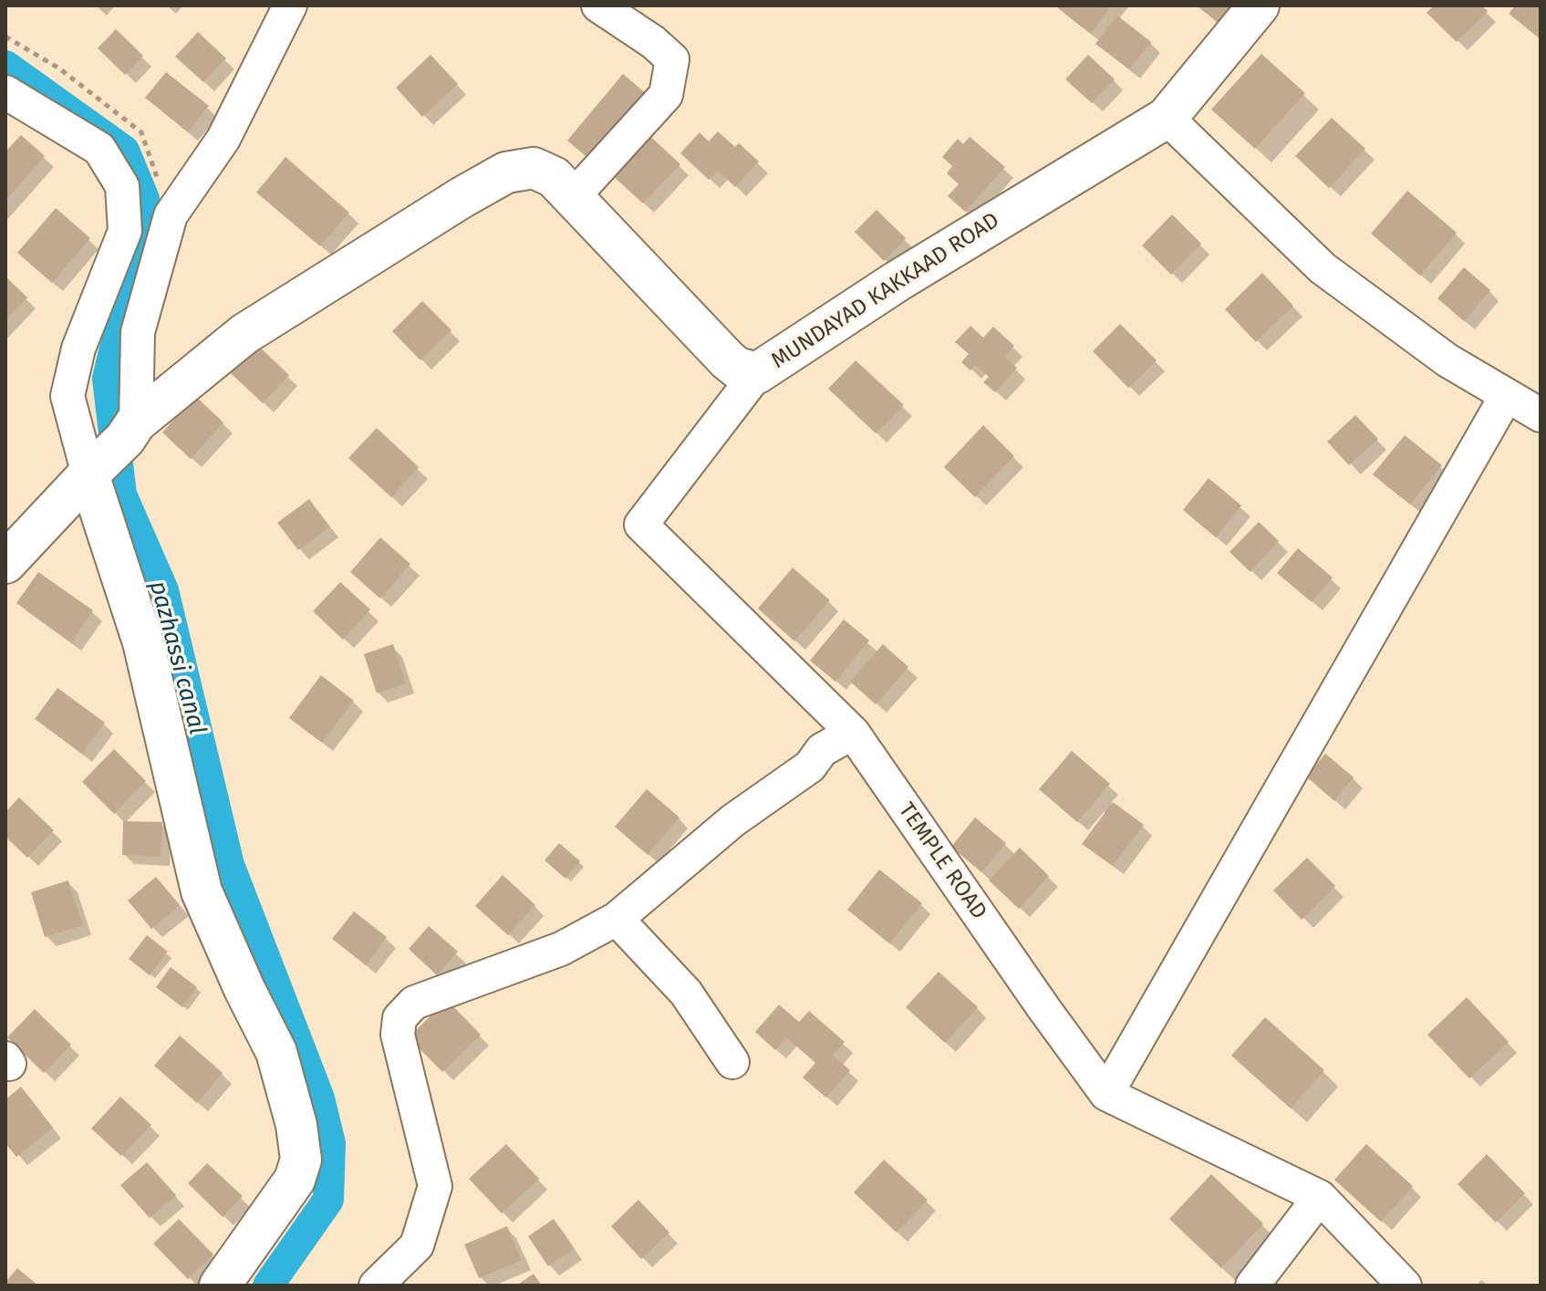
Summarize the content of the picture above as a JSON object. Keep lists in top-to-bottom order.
{
  "streets": {
    "main road": ["MUNDAYAD KAKKAAD ROAD"],
    "street": ["TEMPLE ROAD"]
  },
  "crossings": [
    ["MUNDAYAD KAKKAAD ROAD", "TEMPLE ROAD"]
  ],
  "water": ["pazhassi canal"]
}
